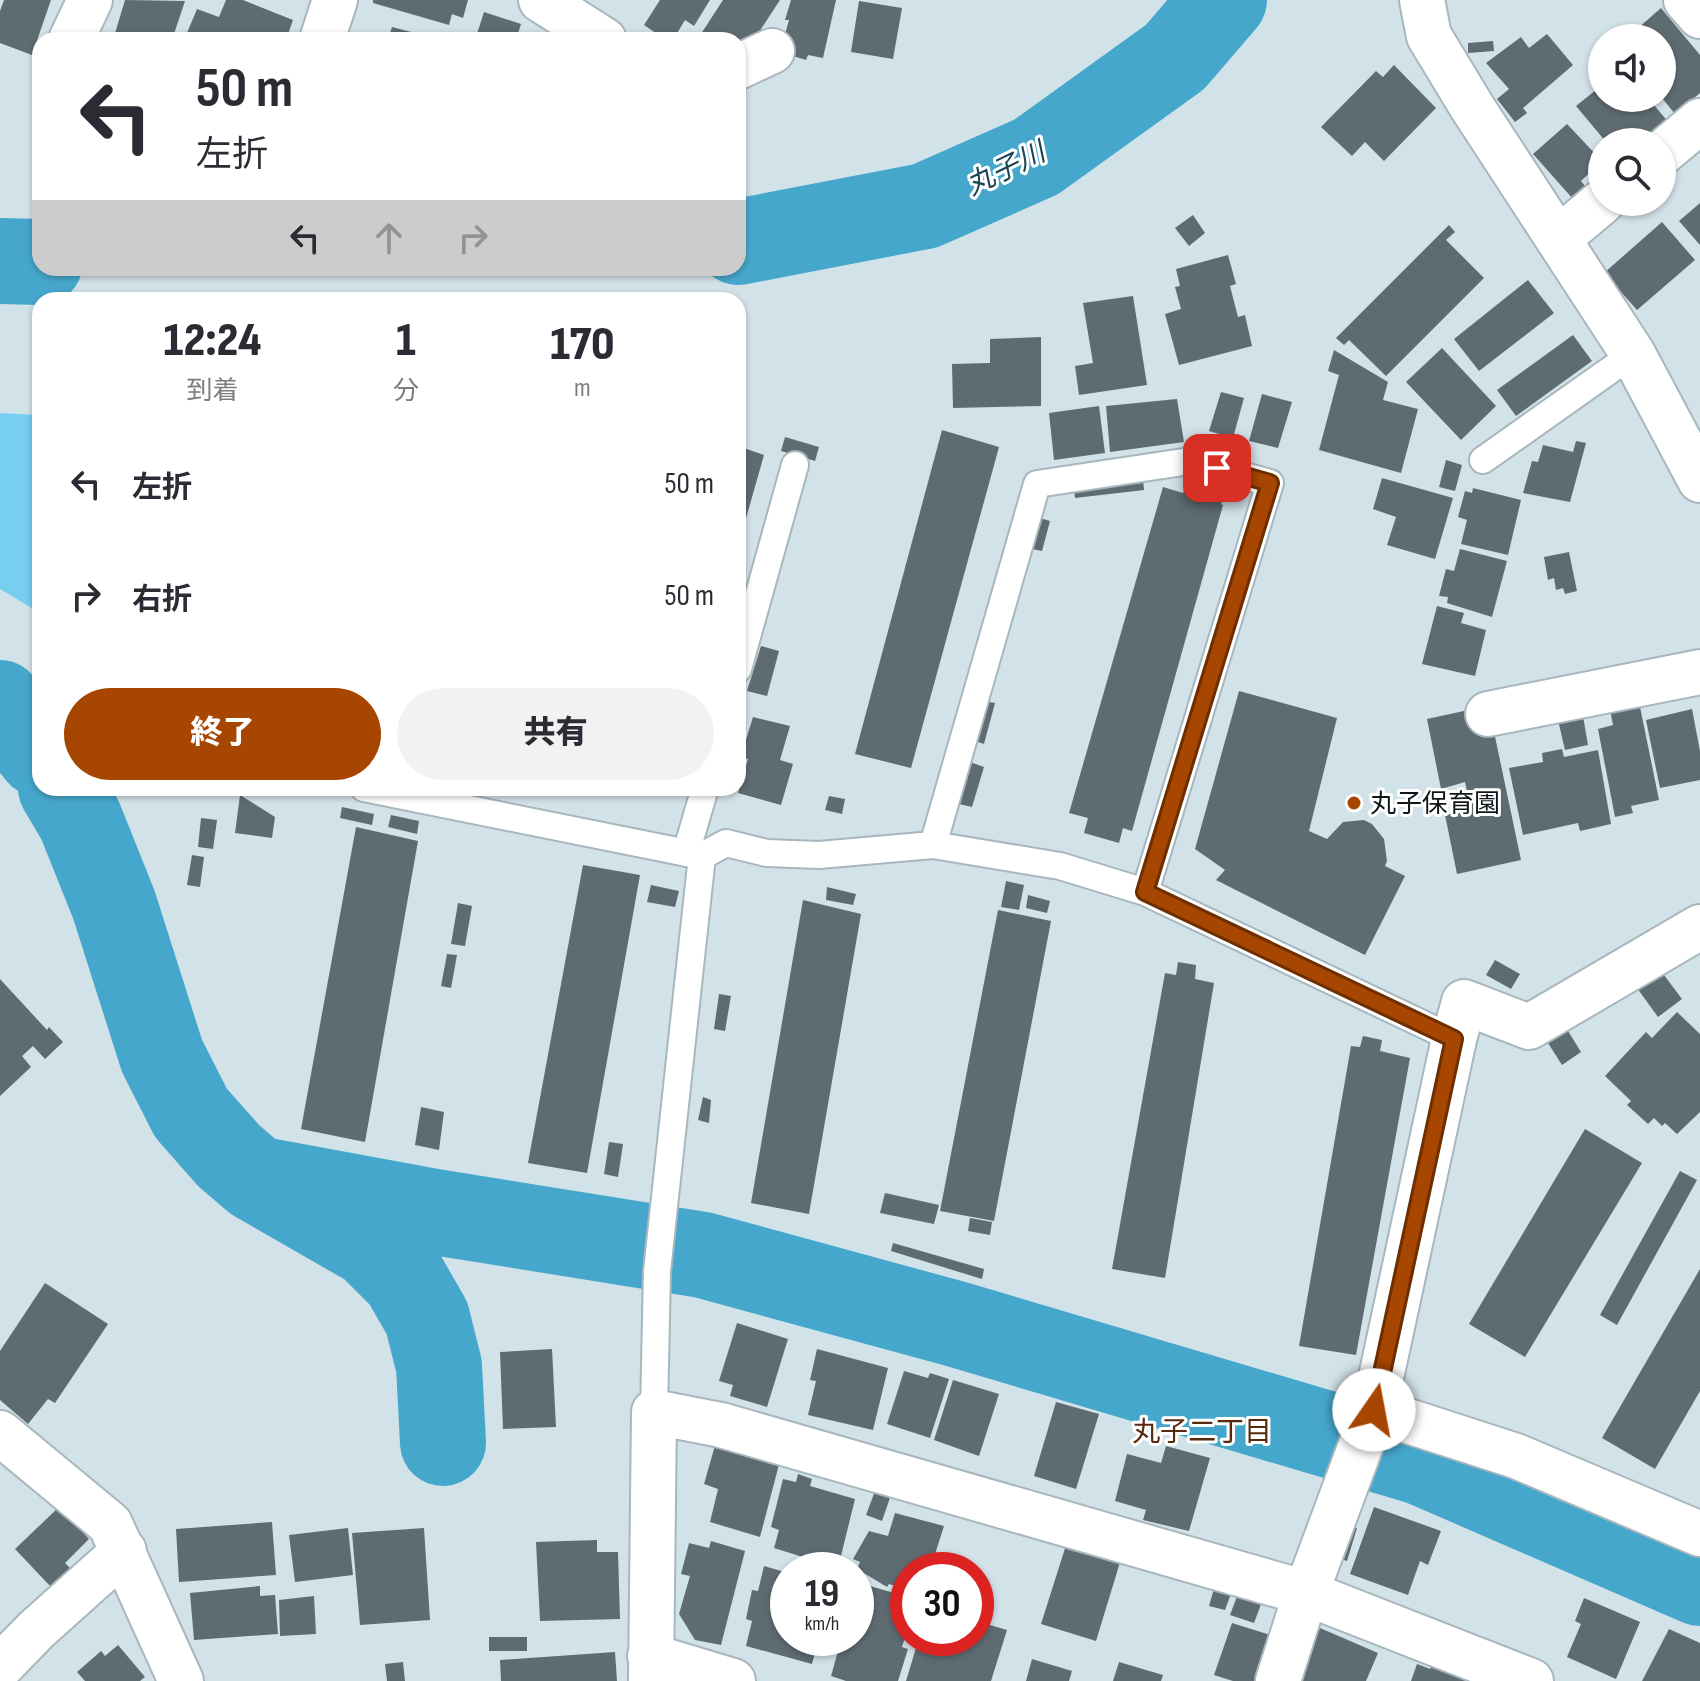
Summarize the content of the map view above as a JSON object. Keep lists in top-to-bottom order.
{
  "districts": ["丸子二丁目"],
  "water": ["丸子川"],
  "places": ["丸子保育園"],
  "page": {
    "turn": ["50 m", "左折"],
    "eta": [
      "12:24",
      "到着",
      "1",
      "分",
      "170",
      "m"
    ],
    "list": [
      {
        "name": "左折",
        "value": "50 m"
      },
      {
        "name": "右折",
        "value": "50 m"
      }
    ],
    "buttons": ["終了", "共有"],
    "speed": "19 km/h",
    "limit": "30"
  }
}
